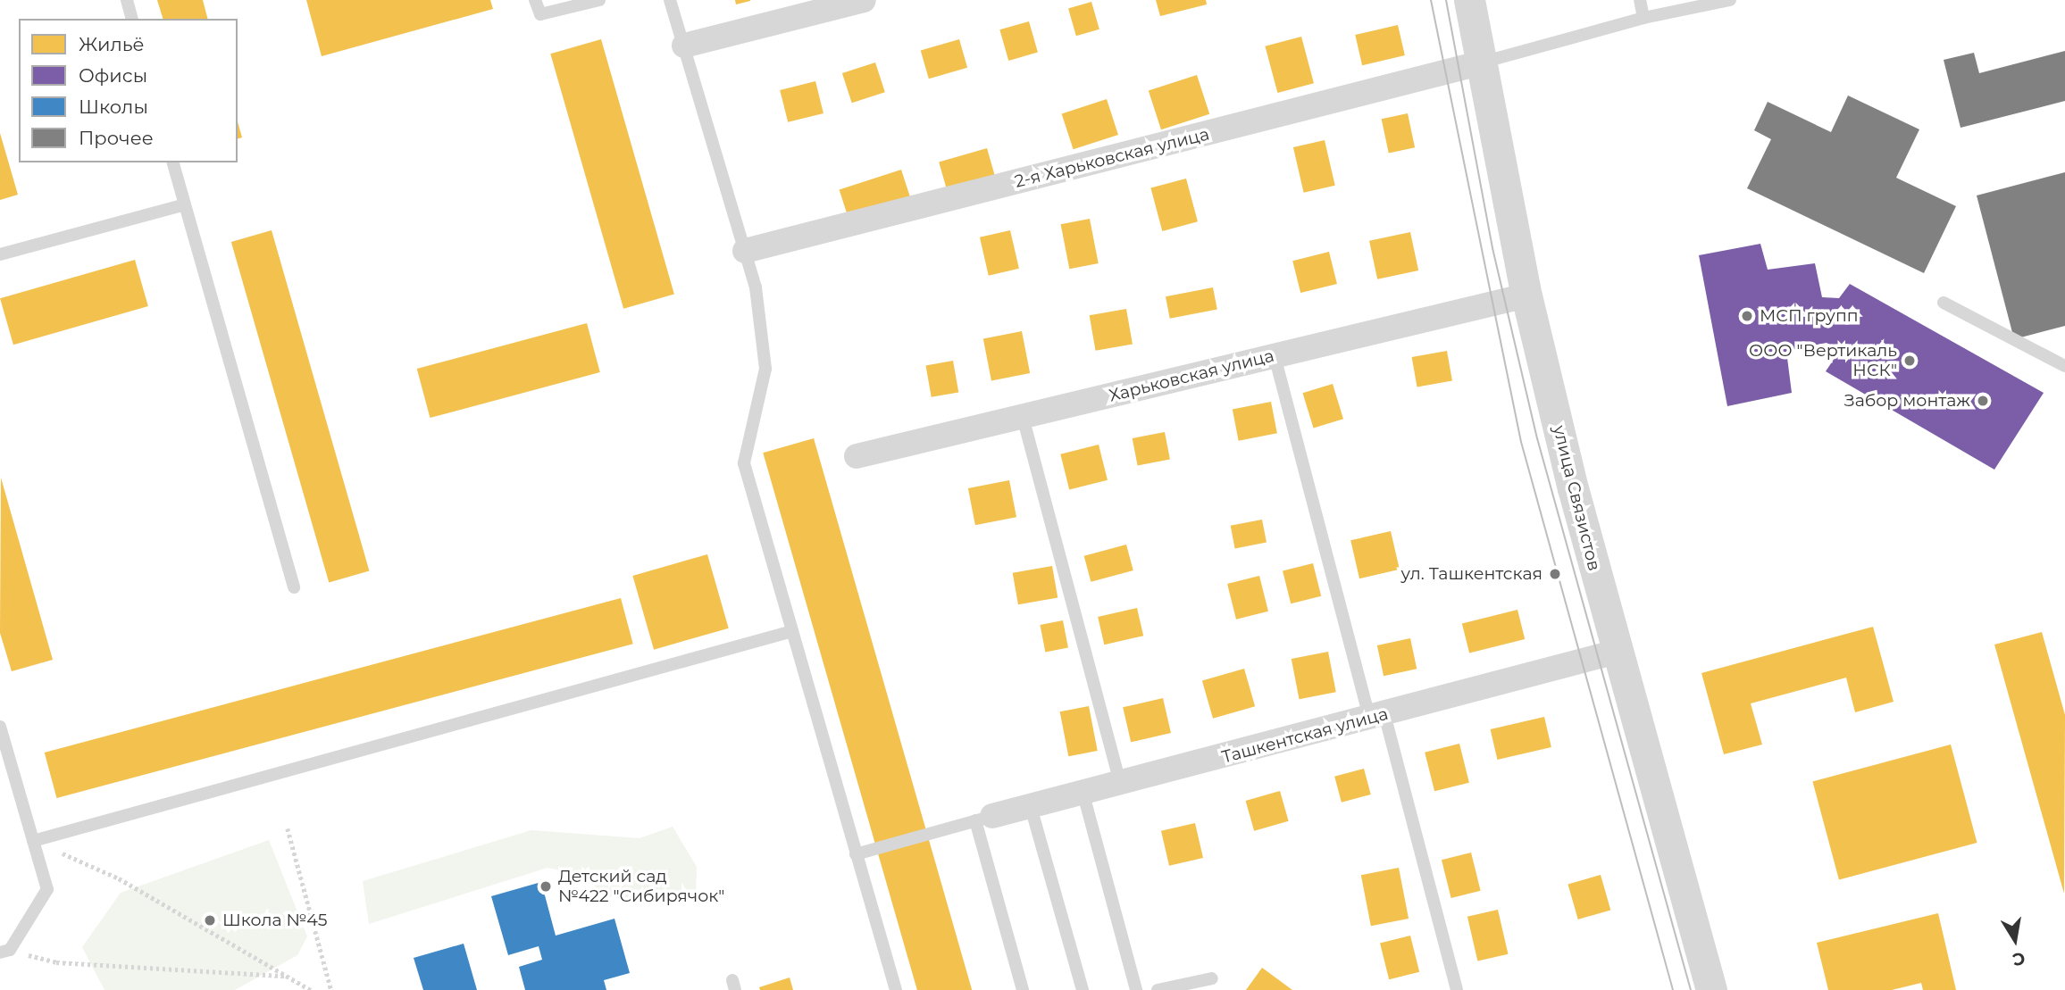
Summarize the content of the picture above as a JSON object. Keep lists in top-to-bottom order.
{
  "streets": {
    "street": [
      "2-я Харьковская улица",
      "Харьковская улица",
      "улица Связистов",
      "Ташкентская улица"
    ]
  },
  "crossings": [
    ["2-я Харьковская улица", "улица Связистов"],
    ["Харьковская улица", "улица Связистов"],
    ["улица Связистов", "Ташкентская улица"]
  ],
  "places": [
    "МСП групп",
    "ООО \"Вертикаль НСК\"",
    "Забор монтаж",
    "ул. Ташкентская",
    "Детский сад №422 \"Сибирячок\"",
    "Школа №45"
  ],
  "legend": [
    "Жильё",
    "Офисы",
    "Школы",
    "Прочее"
  ],
  "north": "bottom"
}
